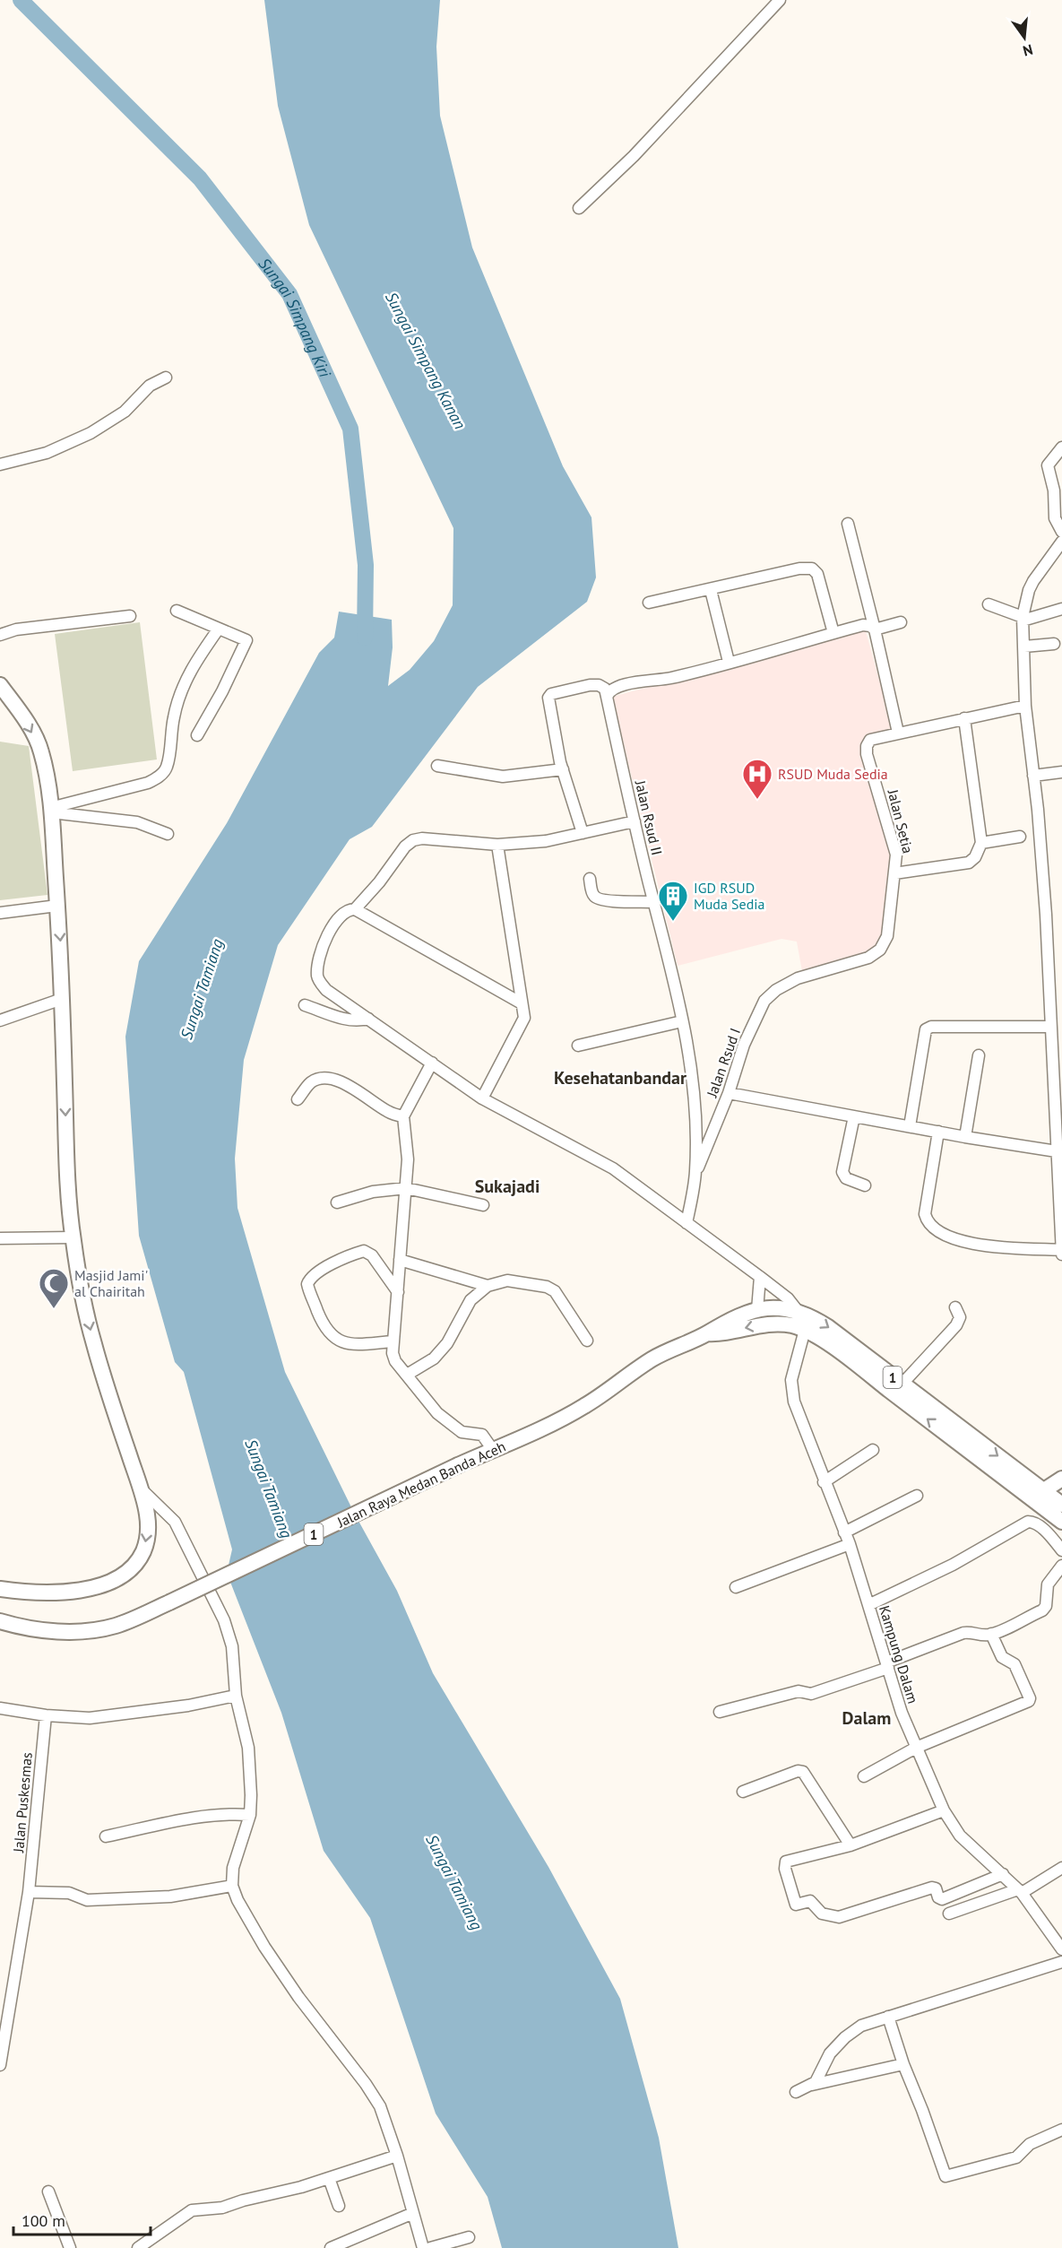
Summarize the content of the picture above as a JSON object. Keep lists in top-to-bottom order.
{
  "streets": {
    "highway": ["1", "Jalan Raya Medan Banda Aceh"],
    "street": [
      "Jalan Rsud II",
      "Jalan Setia",
      "Jalan Rsud I",
      "Kampung Dalam",
      "Jalan Puskesmas"
    ]
  },
  "crossings": [
    ["Jalan Rsud II", "Jalan Rsud I"],
    ["Jalan Setia", "Jalan Rsud I"],
    ["Jalan Raya Medan Banda Aceh", "Kampung Dalam"]
  ],
  "districts": ["Kesehatanbandar", "Sukajadi", "Dalam"],
  "water": ["Sungai Simpang Kiri", "Sungai Simpang Kanan", "Sungai Tamiang"],
  "places": {
    "hospital": ["RSUD Muda Sedia"],
    "building": ["IGD RSUD Muda Sedia"],
    "mosque": ["Masjid Jami' al Chairitah"]
  },
  "scale_bar": "100 m",
  "north": "bottom"
}
